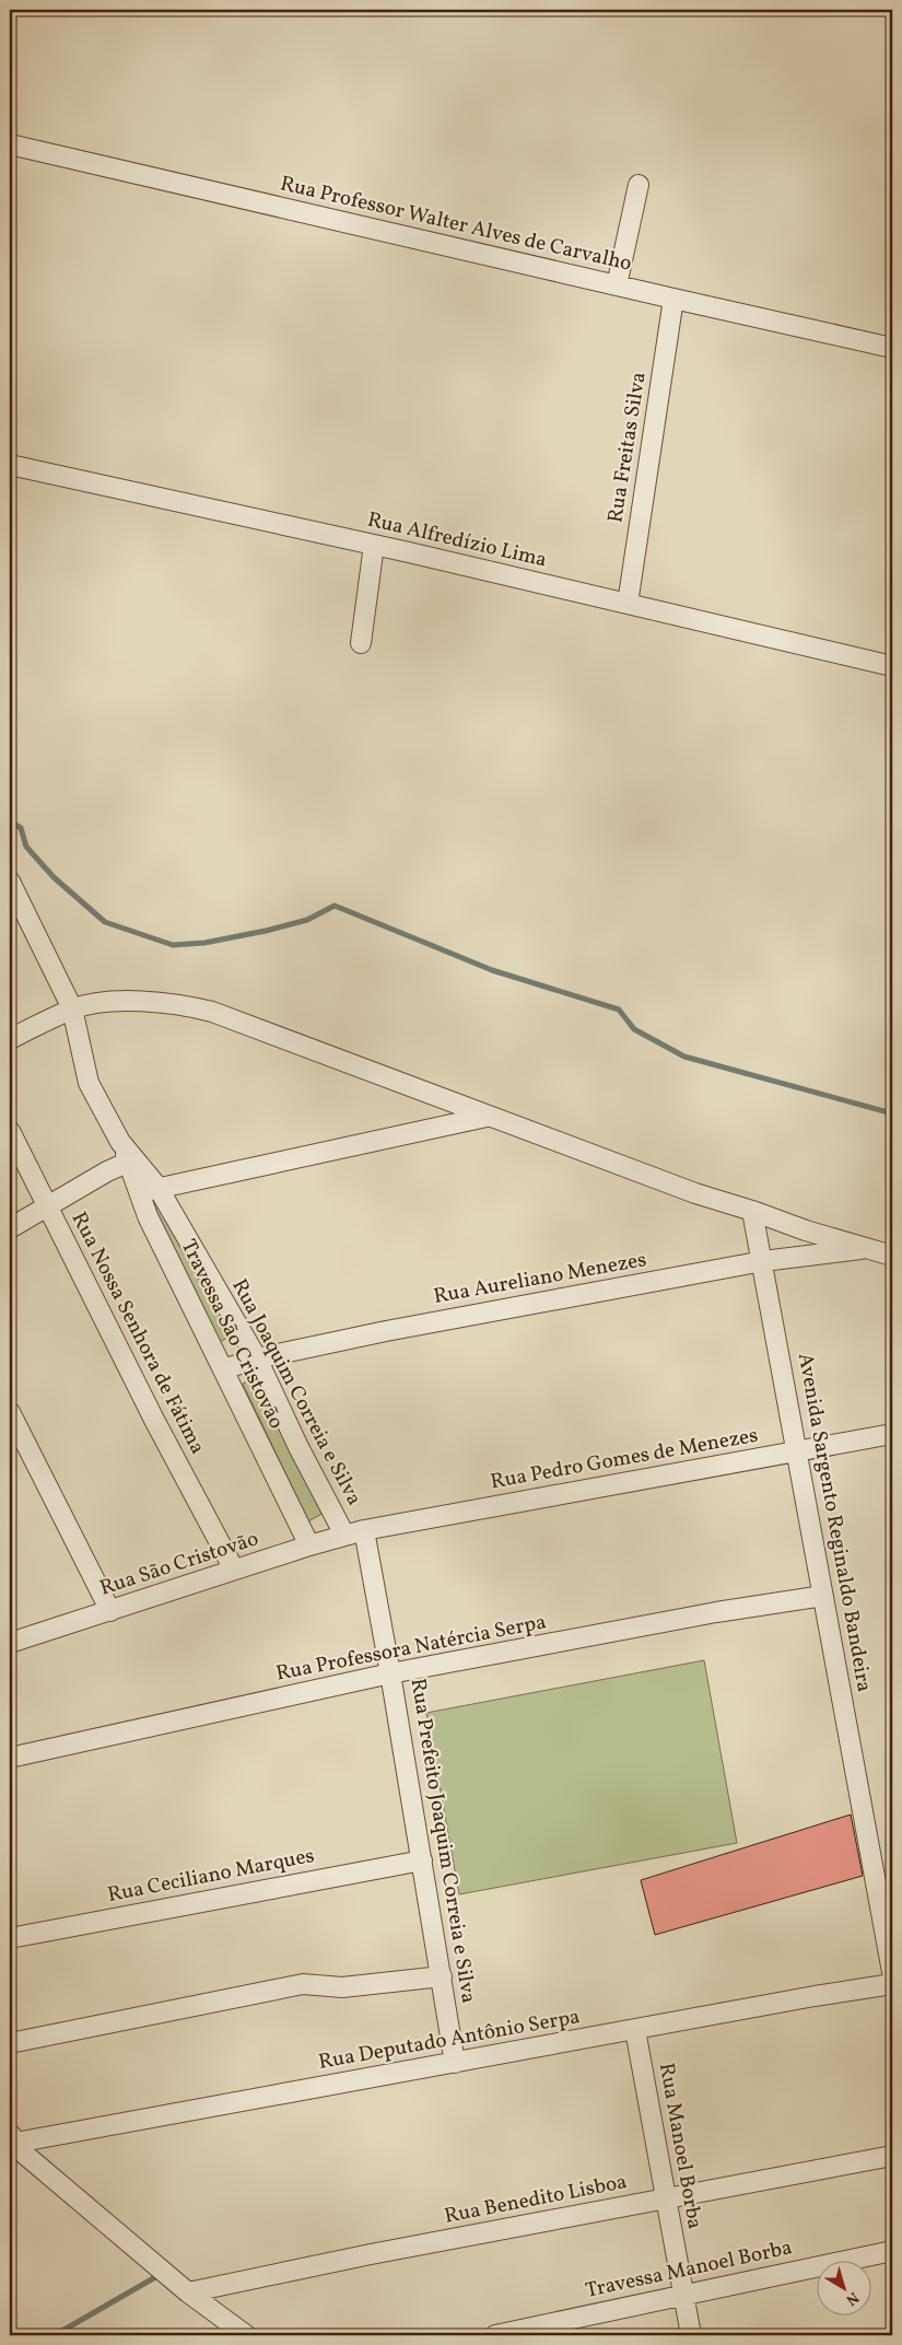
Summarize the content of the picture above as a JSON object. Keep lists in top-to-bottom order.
{
  "streets": {
    "street": [
      "Rua Professor Walter Alves de Carvalho",
      "Rua Freitas Silva",
      "Rua Alfredízio Lima",
      "Rua Aureliano Menezes",
      "Rua Nossa Senhora de Fátima",
      "Travessa São Cristovão",
      "Rua Joaquim Correia e Silva",
      "Rua Pedro Gomes de Menezes",
      "Avenida Sargento Reginaldo Bandeira",
      "Rua São Cristovão",
      "Rua Professora Natércia Serpa",
      "Rua Prefeito Joaquim Correia e Silva",
      "Rua Ceciliano Marques",
      "Rua Deputado Antônio Serpa",
      "Rua Manoel Borba",
      "Rua Benedito Lisboa",
      "Travessa Manoel Borba"
    ]
  },
  "crossings": [
    ["Rua Professor Walter Alves de Carvalho", "Rua Freitas Silva"],
    ["Rua Freitas Silva", "Rua Alfredízio Lima"],
    ["Rua Aureliano Menezes", "Travessa São Cristovão"],
    ["Rua Aureliano Menezes", "Rua Joaquim Correia e Silva"],
    ["Rua Aureliano Menezes", "Avenida Sargento Reginaldo Bandeira"],
    ["Rua Nossa Senhora de Fátima", "Travessa São Cristovão"],
    ["Rua Nossa Senhora de Fátima", "Rua São Cristovão"],
    ["Travessa São Cristovão", "Rua Joaquim Correia e Silva"],
    ["Travessa São Cristovão", "Rua São Cristovão"],
    ["Rua Joaquim Correia e Silva", "Rua São Cristovão"],
    ["Rua Pedro Gomes de Menezes", "Avenida Sargento Reginaldo Bandeira"],
    ["Rua Pedro Gomes de Menezes", "Rua São Cristovão"],
    ["Rua Pedro Gomes de Menezes", "Rua Prefeito Joaquim Correia e Silva"],
    ["Avenida Sargento Reginaldo Bandeira", "Rua Professora Natércia Serpa"],
    ["Rua São Cristovão", "Rua Prefeito Joaquim Correia e Silva"],
    ["Rua Professora Natércia Serpa", "Rua Prefeito Joaquim Correia e Silva"],
    ["Rua Prefeito Joaquim Correia e Silva", "Rua Ceciliano Marques"],
    ["Rua Prefeito Joaquim Correia e Silva", "Rua Deputado Antônio Serpa"],
    ["Rua Deputado Antônio Serpa", "Rua Manoel Borba"],
    ["Rua Manoel Borba", "Rua Benedito Lisboa"],
    ["Rua Manoel Borba", "Travessa Manoel Borba"]
  ],
  "north": "bottom right"
}
